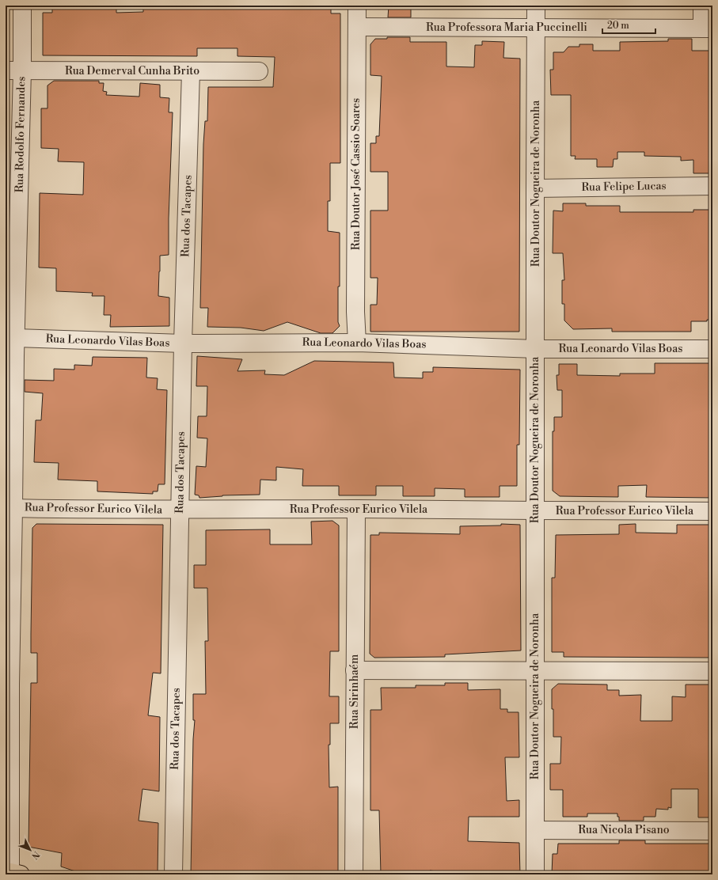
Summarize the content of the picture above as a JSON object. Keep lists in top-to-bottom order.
{
  "streets": {
    "street": [
      "Rua Professora Maria Puccinelli",
      "Rua Demerval Cunha Brito",
      "Rua Rodolfo Fernandes",
      "Rua Doutor José Cassio Soares",
      "Rua Doutor Nogueira de Noronha",
      "Rua Felipe Lucas",
      "Rua dos Tacapes",
      "Rua Leonardo Vilas Boas",
      "Rua Professor Eurico Vilela",
      "Rua Sirinhaém",
      "Rua Nicola Pisano"
    ]
  },
  "crossings": [
    ["Rua Professora Maria Puccinelli", "Rua Doutor José Cassio Soares"],
    ["Rua Professora Maria Puccinelli", "Rua Doutor Nogueira de Noronha"],
    ["Rua Demerval Cunha Brito", "Rua Rodolfo Fernandes"],
    ["Rua Demerval Cunha Brito", "Rua dos Tacapes"],
    ["Rua Rodolfo Fernandes", "Rua Leonardo Vilas Boas"],
    ["Rua Rodolfo Fernandes", "Rua Professor Eurico Vilela"],
    ["Rua Doutor José Cassio Soares", "Rua Leonardo Vilas Boas"],
    ["Rua Doutor Nogueira de Noronha", "Rua Felipe Lucas"],
    ["Rua Doutor Nogueira de Noronha", "Rua Leonardo Vilas Boas"],
    ["Rua Doutor Nogueira de Noronha", "Rua Professor Eurico Vilela"],
    ["Rua Doutor Nogueira de Noronha", "Rua Nicola Pisano"],
    ["Rua dos Tacapes", "Rua Leonardo Vilas Boas"],
    ["Rua dos Tacapes", "Rua Professor Eurico Vilela"],
    ["Rua Professor Eurico Vilela", "Rua Sirinhaém"]
  ],
  "scale_bar": "20 m",
  "north": "bottom right"
}
